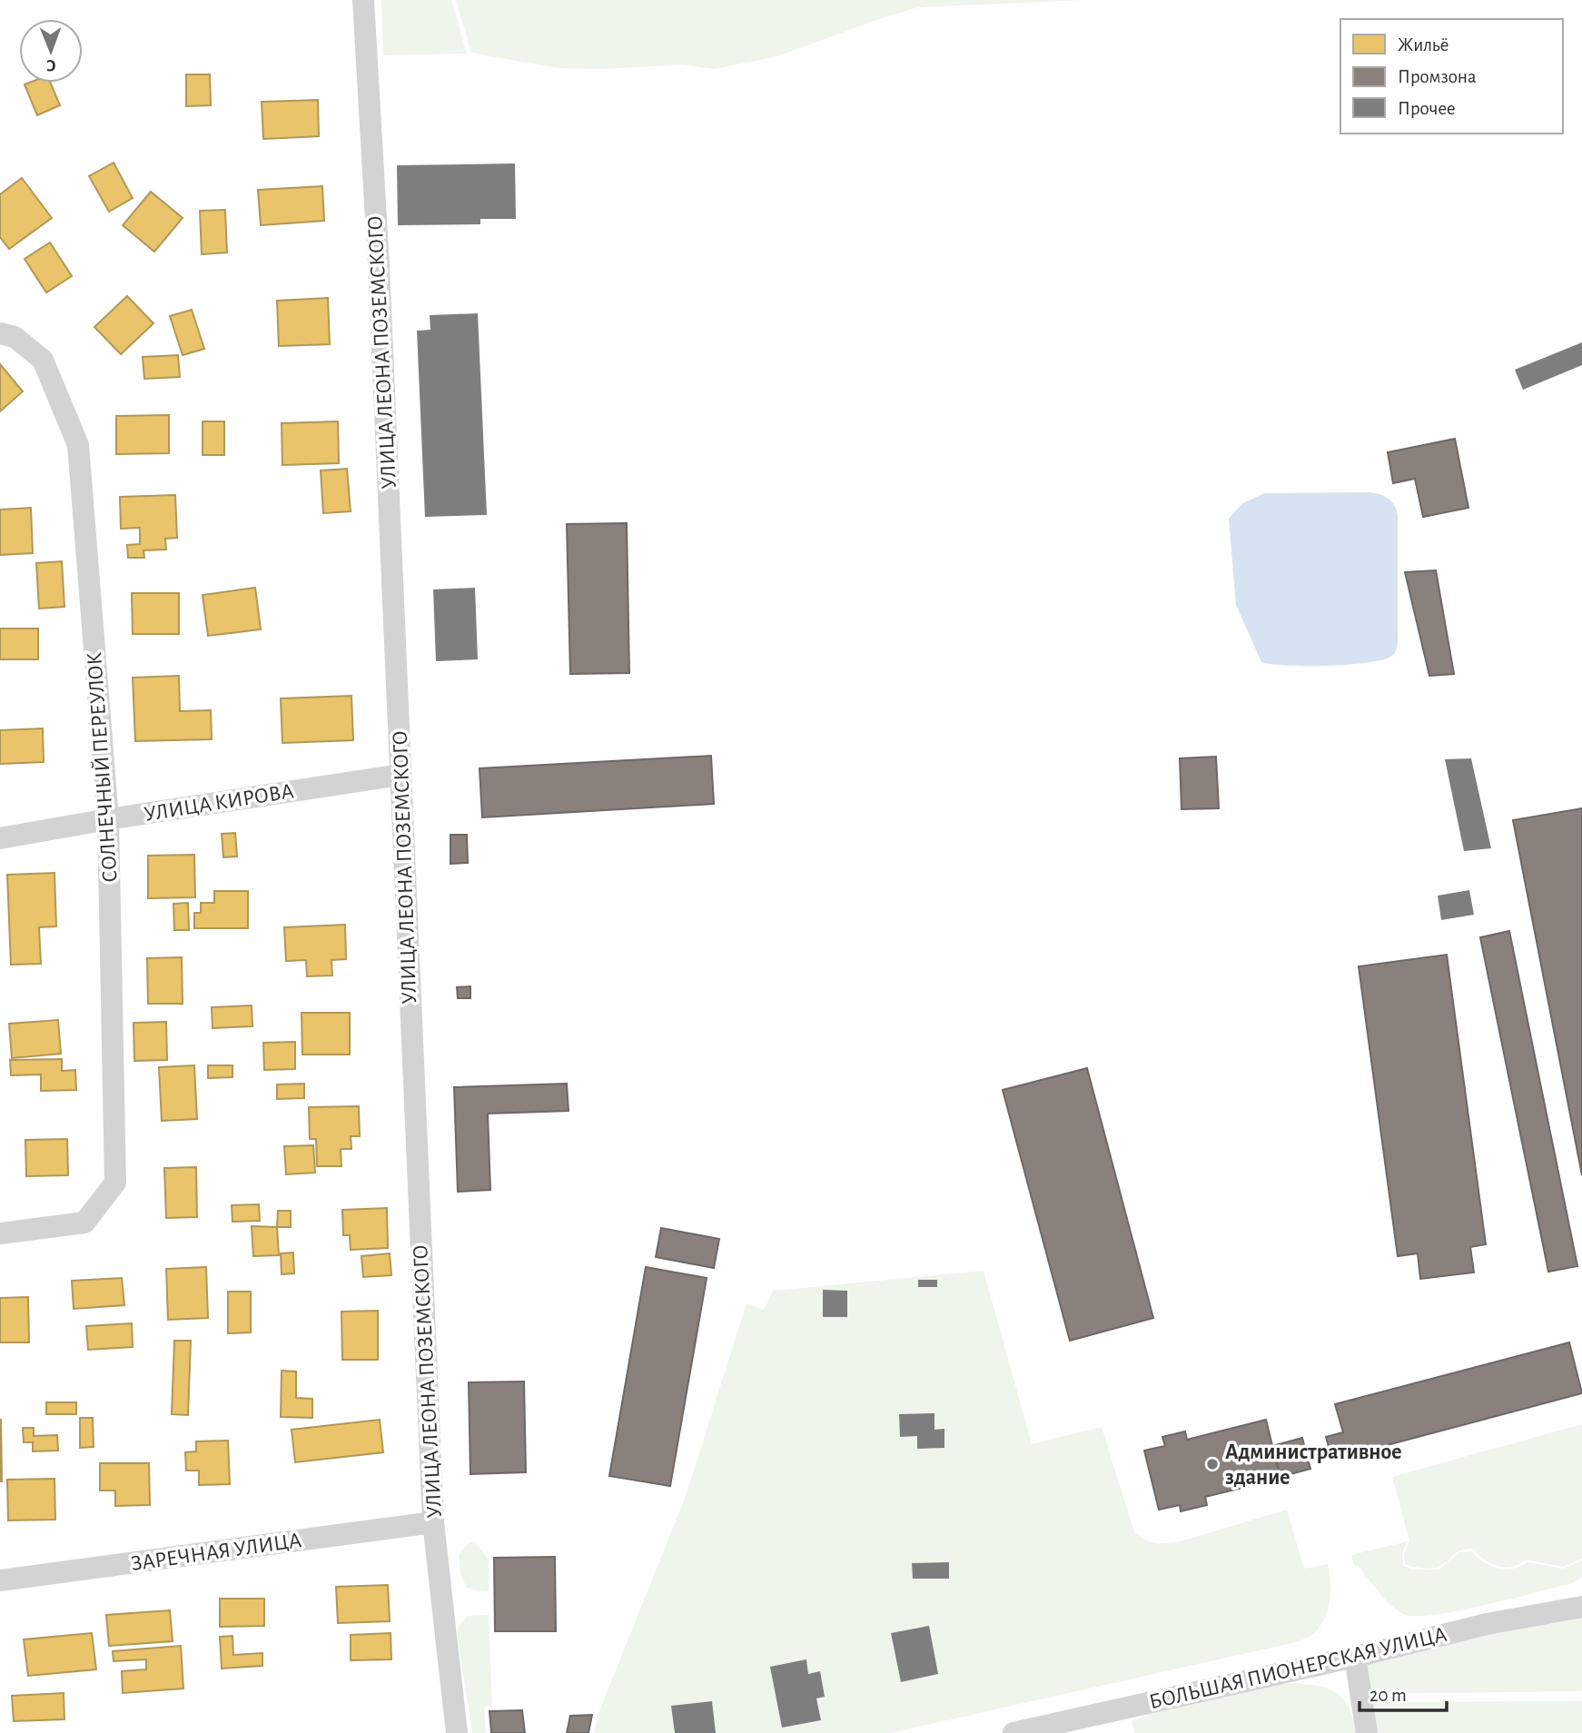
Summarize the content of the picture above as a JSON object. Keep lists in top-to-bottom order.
{
  "streets": {
    "street": [
      "УЛИЦА ЛЕОНА ПОЗЕМСКОГО",
      "СОЛНЕЧНЫЙ ПЕРЕУЛОК",
      "УЛИЦА КИРОВА",
      "ЗАРЕЧНАЯ УЛИЦА",
      "БОЛЬШАЯ ПИОНЕРСКАЯ УЛИЦА"
    ]
  },
  "crossings": [
    ["УЛИЦА ЛЕОНА ПОЗЕМСКОГО", "УЛИЦА КИРОВА"],
    ["УЛИЦА ЛЕОНА ПОЗЕМСКОГО", "ЗАРЕЧНАЯ УЛИЦА"],
    ["СОЛНЕЧНЫЙ ПЕРЕУЛОК", "УЛИЦА КИРОВА"]
  ],
  "places": ["Административное здание"],
  "legend": ["Жильё", "Промзона", "Прочее"],
  "scale_bar": "20 m",
  "north": "bottom"
}
